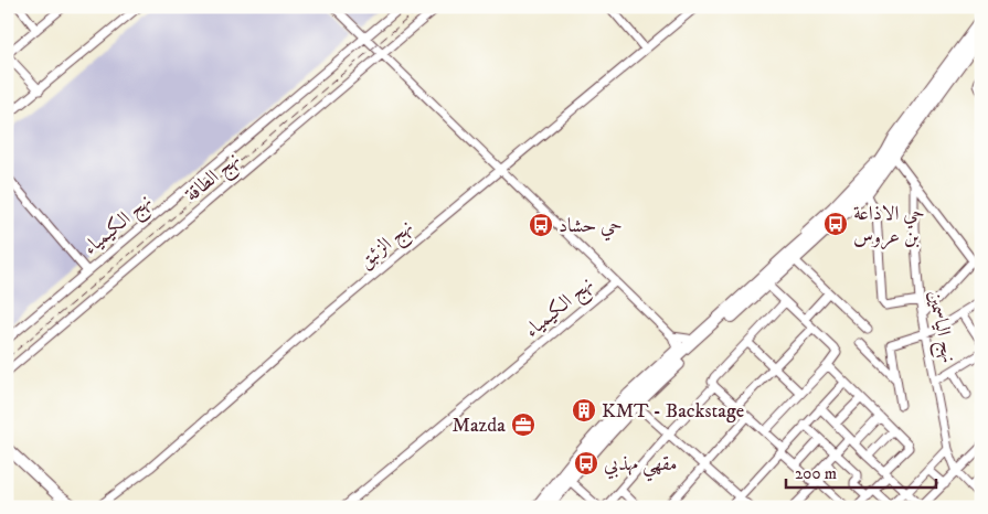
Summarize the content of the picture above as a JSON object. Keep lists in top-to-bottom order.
{
  "streets": {
    "street": [
      "نهج الطاقة",
      "نهج الكيمياء",
      "نهج الزئبق",
      "نهج الياسمين"
    ]
  },
  "places": {
    "bus stop": ["حي الاذاعة بن عروس", "حي حشاد", "مقهي مهذبي"],
    "building": ["KMT - Backstage"],
    "office": ["Mazda"]
  },
  "scale_bar": "200 m"
}
